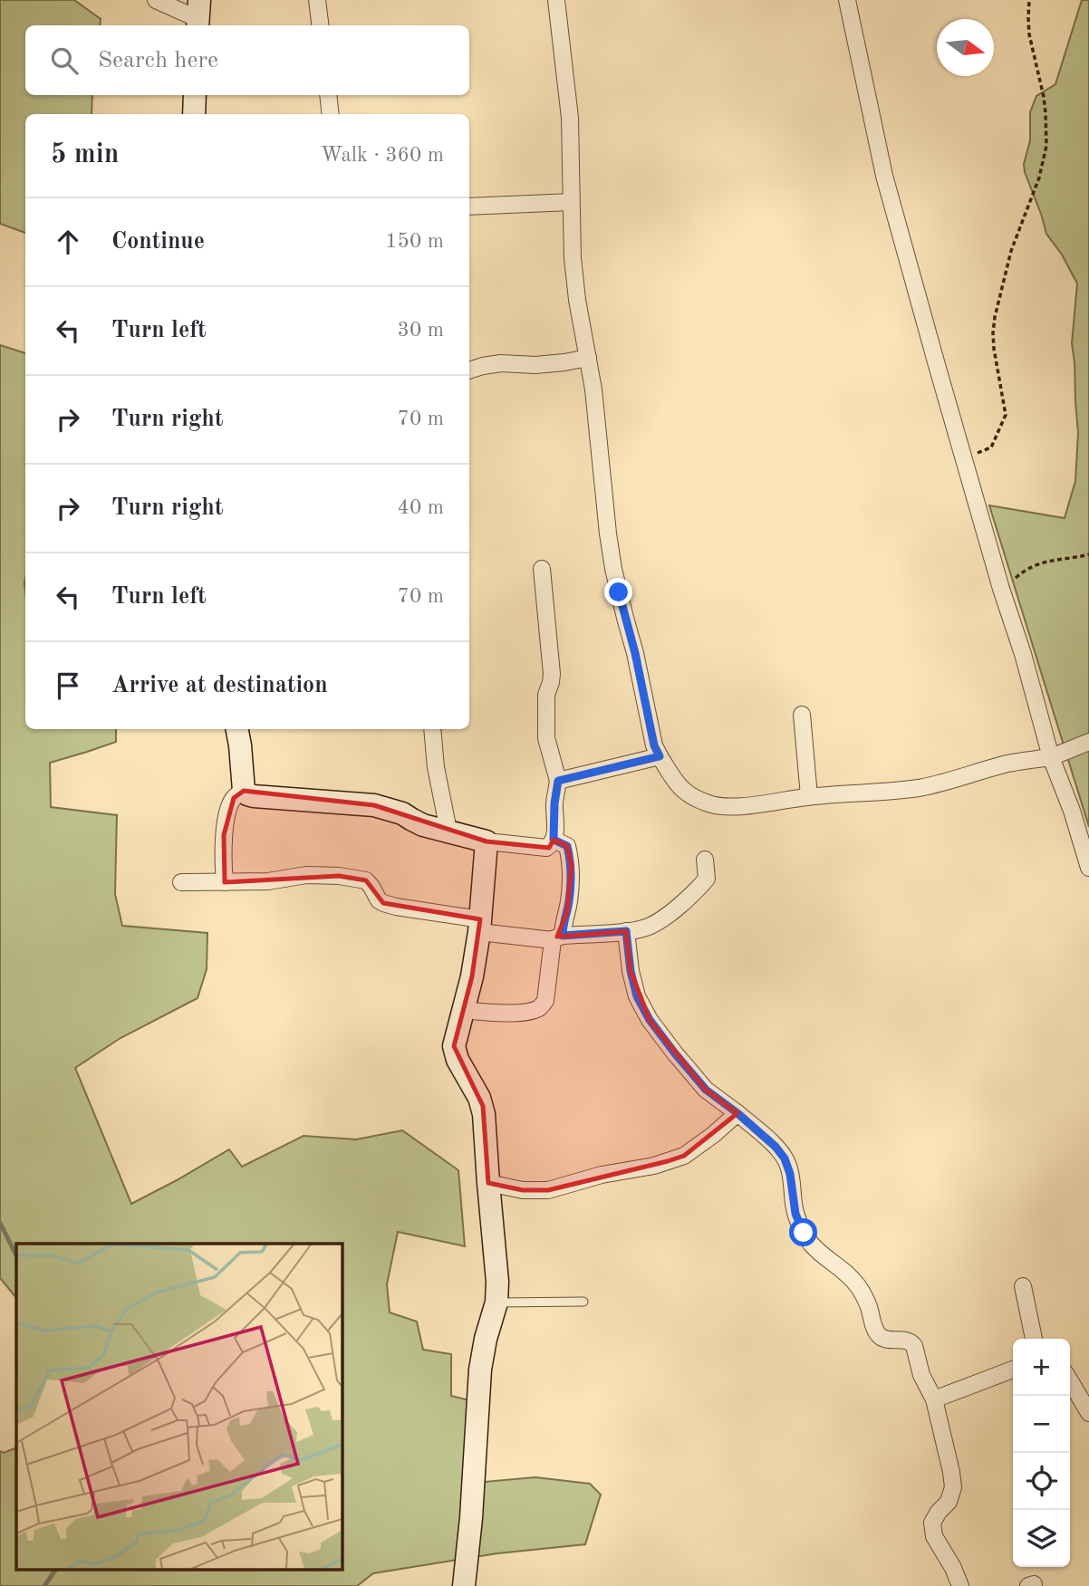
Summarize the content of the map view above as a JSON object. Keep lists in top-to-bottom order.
{
  "north": "right",
  "page": {
    "search": "Search here",
    "heading": ["5 min", "Walk · 360 m"],
    "list": [
      ["Continue", "150 m"],
      ["Turn left", "30 m"],
      ["Turn right", "70 m"],
      ["Turn right", "40 m"],
      ["Turn left", "70 m"],
      "Arrive at destination"
    ],
    "map_buttons": ["+", "−"]
  }
}
